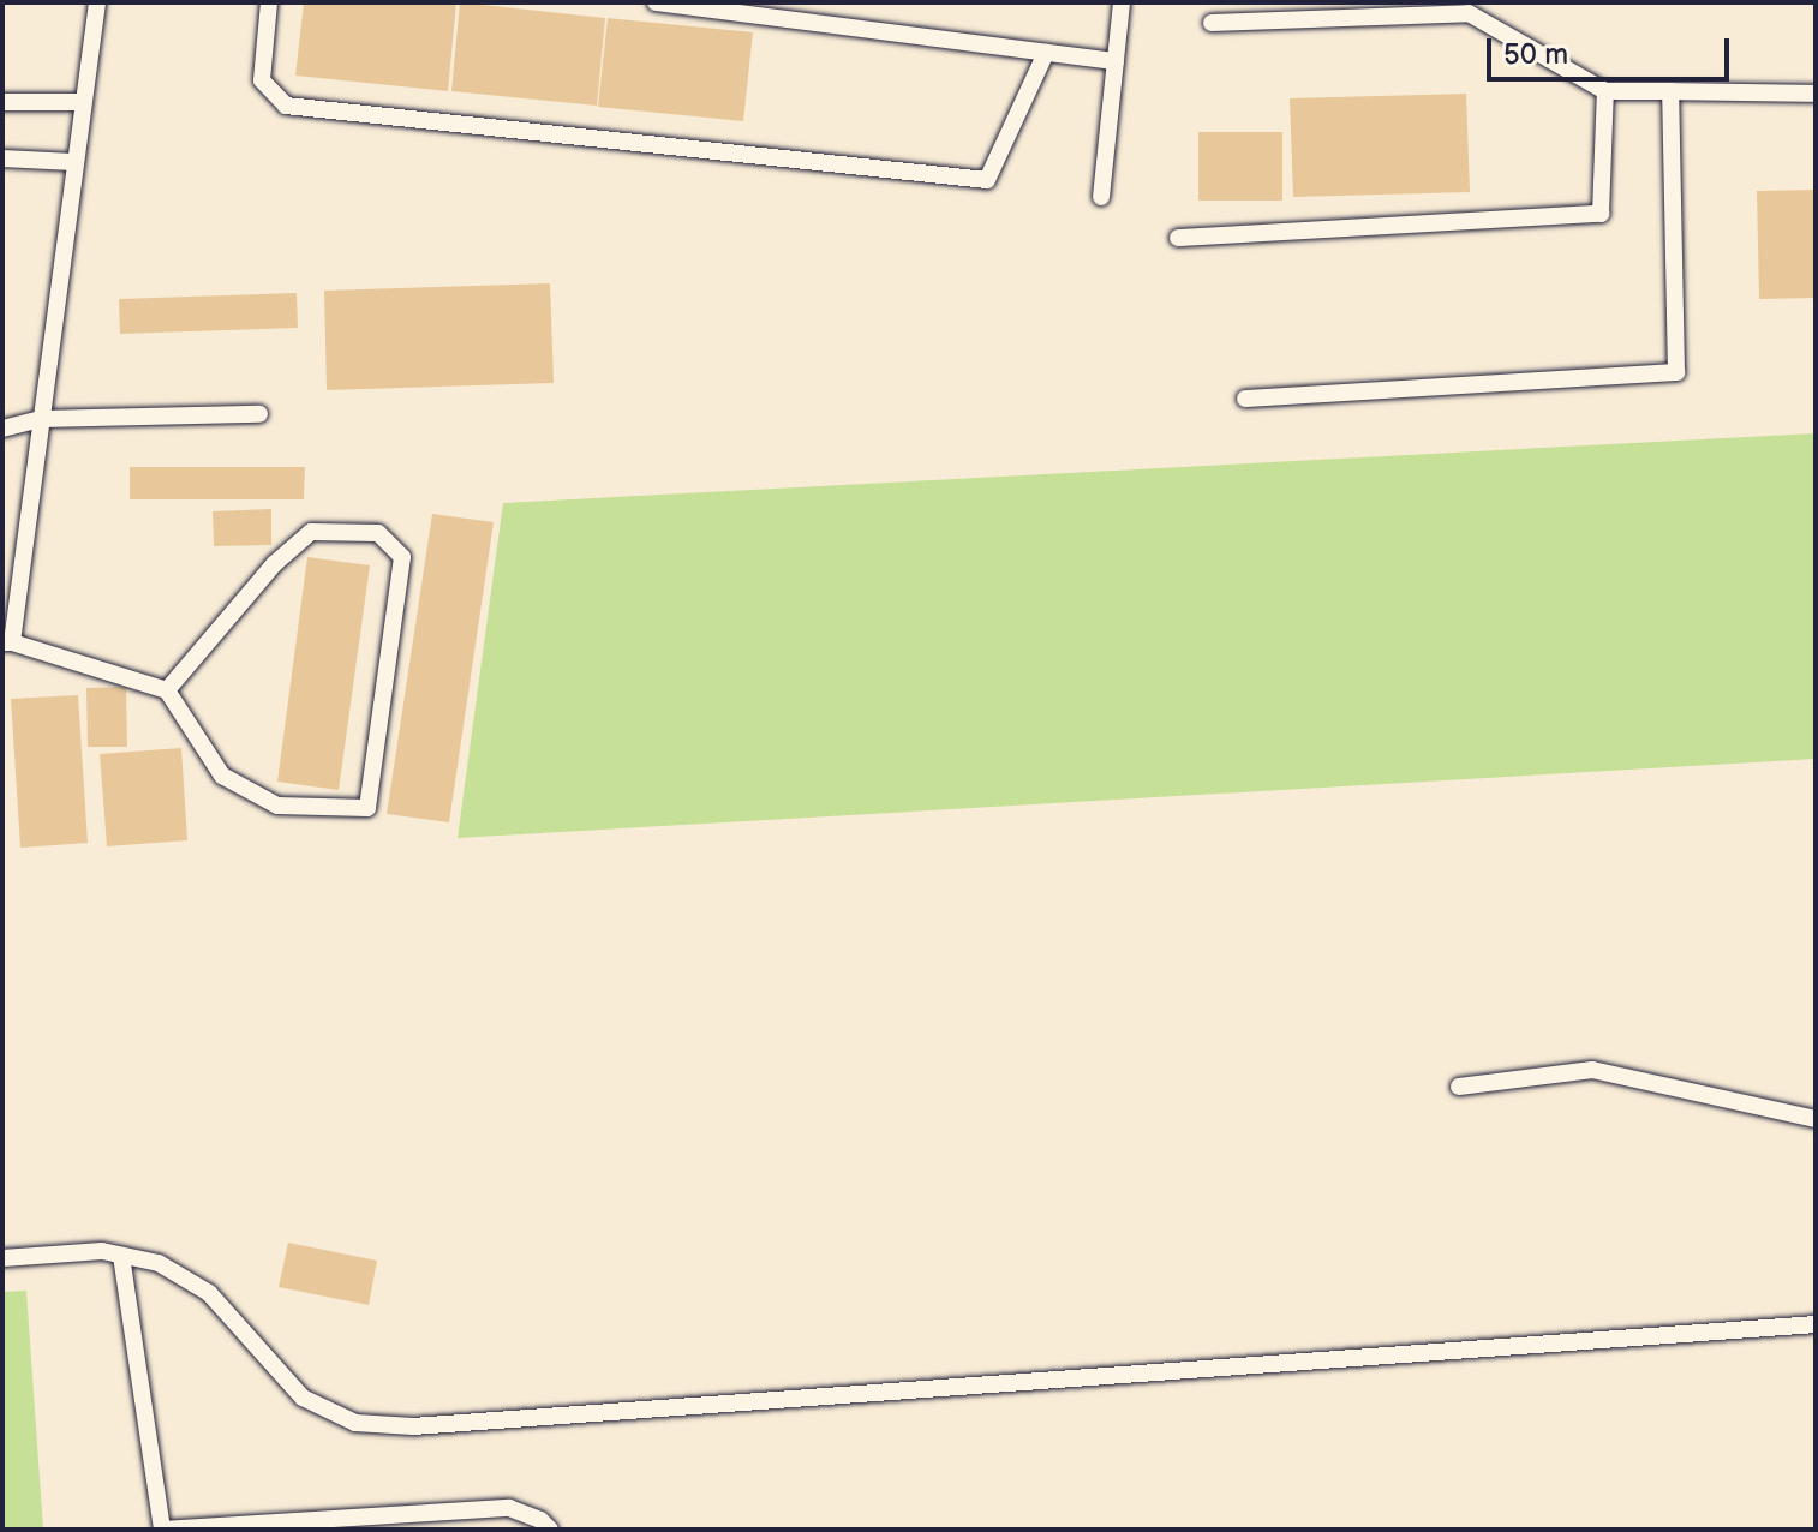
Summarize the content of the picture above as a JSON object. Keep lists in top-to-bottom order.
{
  "scale_bar": "50 m"
}
